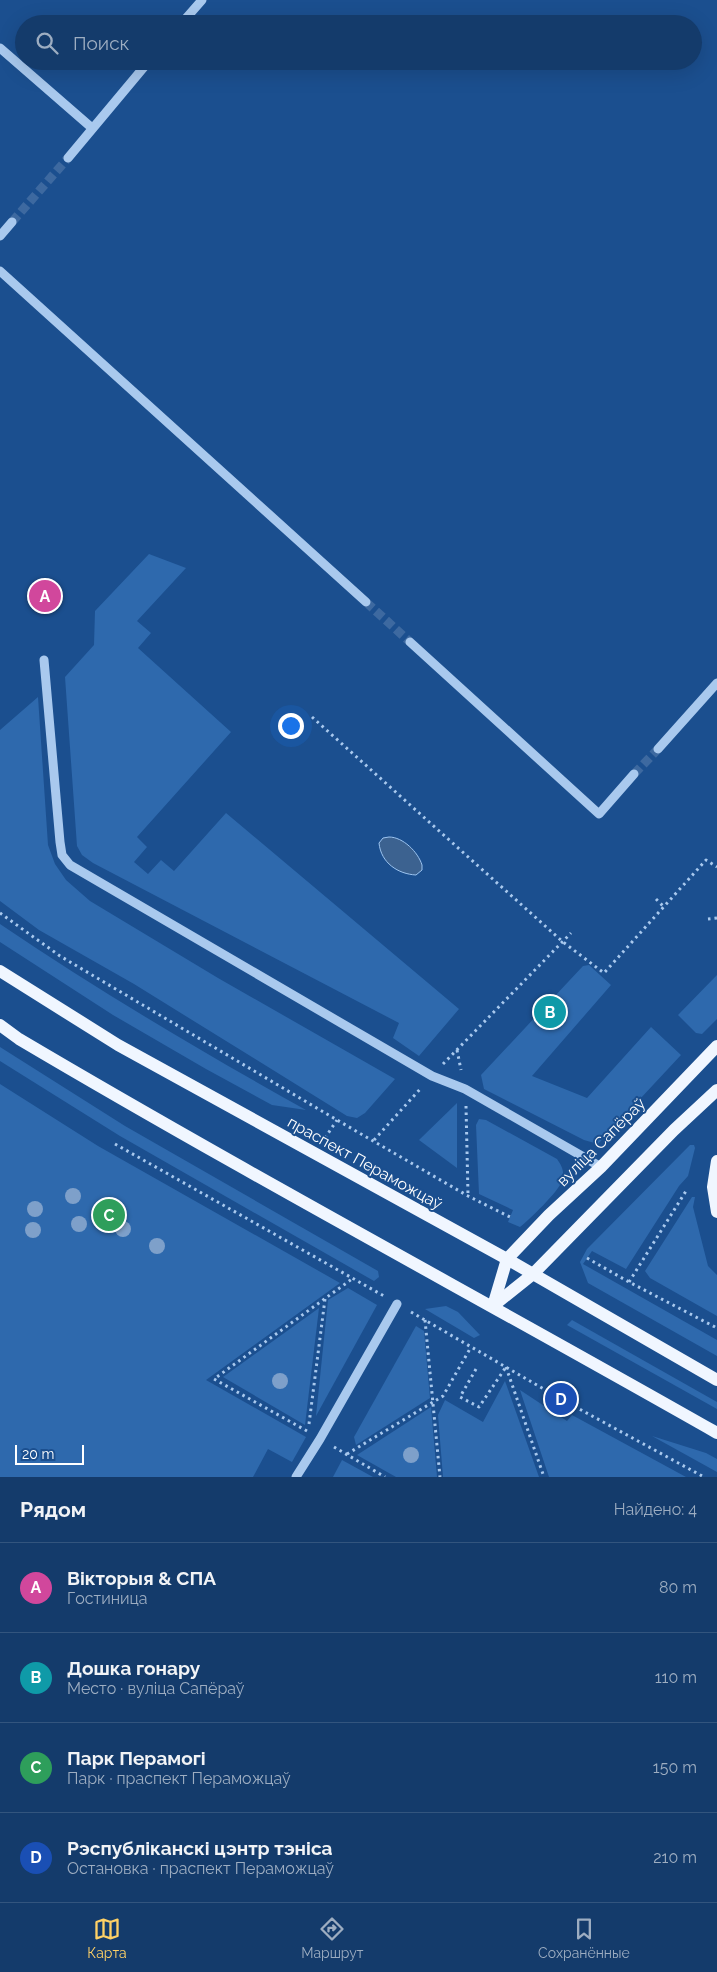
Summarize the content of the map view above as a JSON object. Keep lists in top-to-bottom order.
{
  "streets": {
    "main road": ["вуліца Сапёраў", "праспект Пераможцаў"]
  },
  "crossings": [
    ["вуліца Сапёраў", "праспект Пераможцаў"]
  ],
  "scale_bar": "20 m",
  "page": {
    "search": "Поиск",
    "pins": [
      "A",
      "B",
      "C",
      "D"
    ],
    "scale": "20 m",
    "heading": ["Рядом", "Найдено: 4"],
    "list": [
      {
        "mark": "A",
        "name": "Вікторыя & СПА",
        "note": "Гостиница",
        "value": "80 m"
      },
      {
        "mark": "B",
        "name": "Дошка гонару",
        "note": "Место · вуліца Сапёраў",
        "value": "110 m"
      },
      {
        "mark": "C",
        "name": "Парк Перамогі",
        "note": "Парк · праспект Пераможцаў",
        "value": "150 m"
      },
      {
        "mark": "D",
        "name": "Рэспубліканскі цэнтр тэніса",
        "note": "Остановка · праспект Пераможцаў",
        "value": "210 m"
      }
    ],
    "nav": ["Карта", "Маршрут", "Сохранённые"]
  }
}
